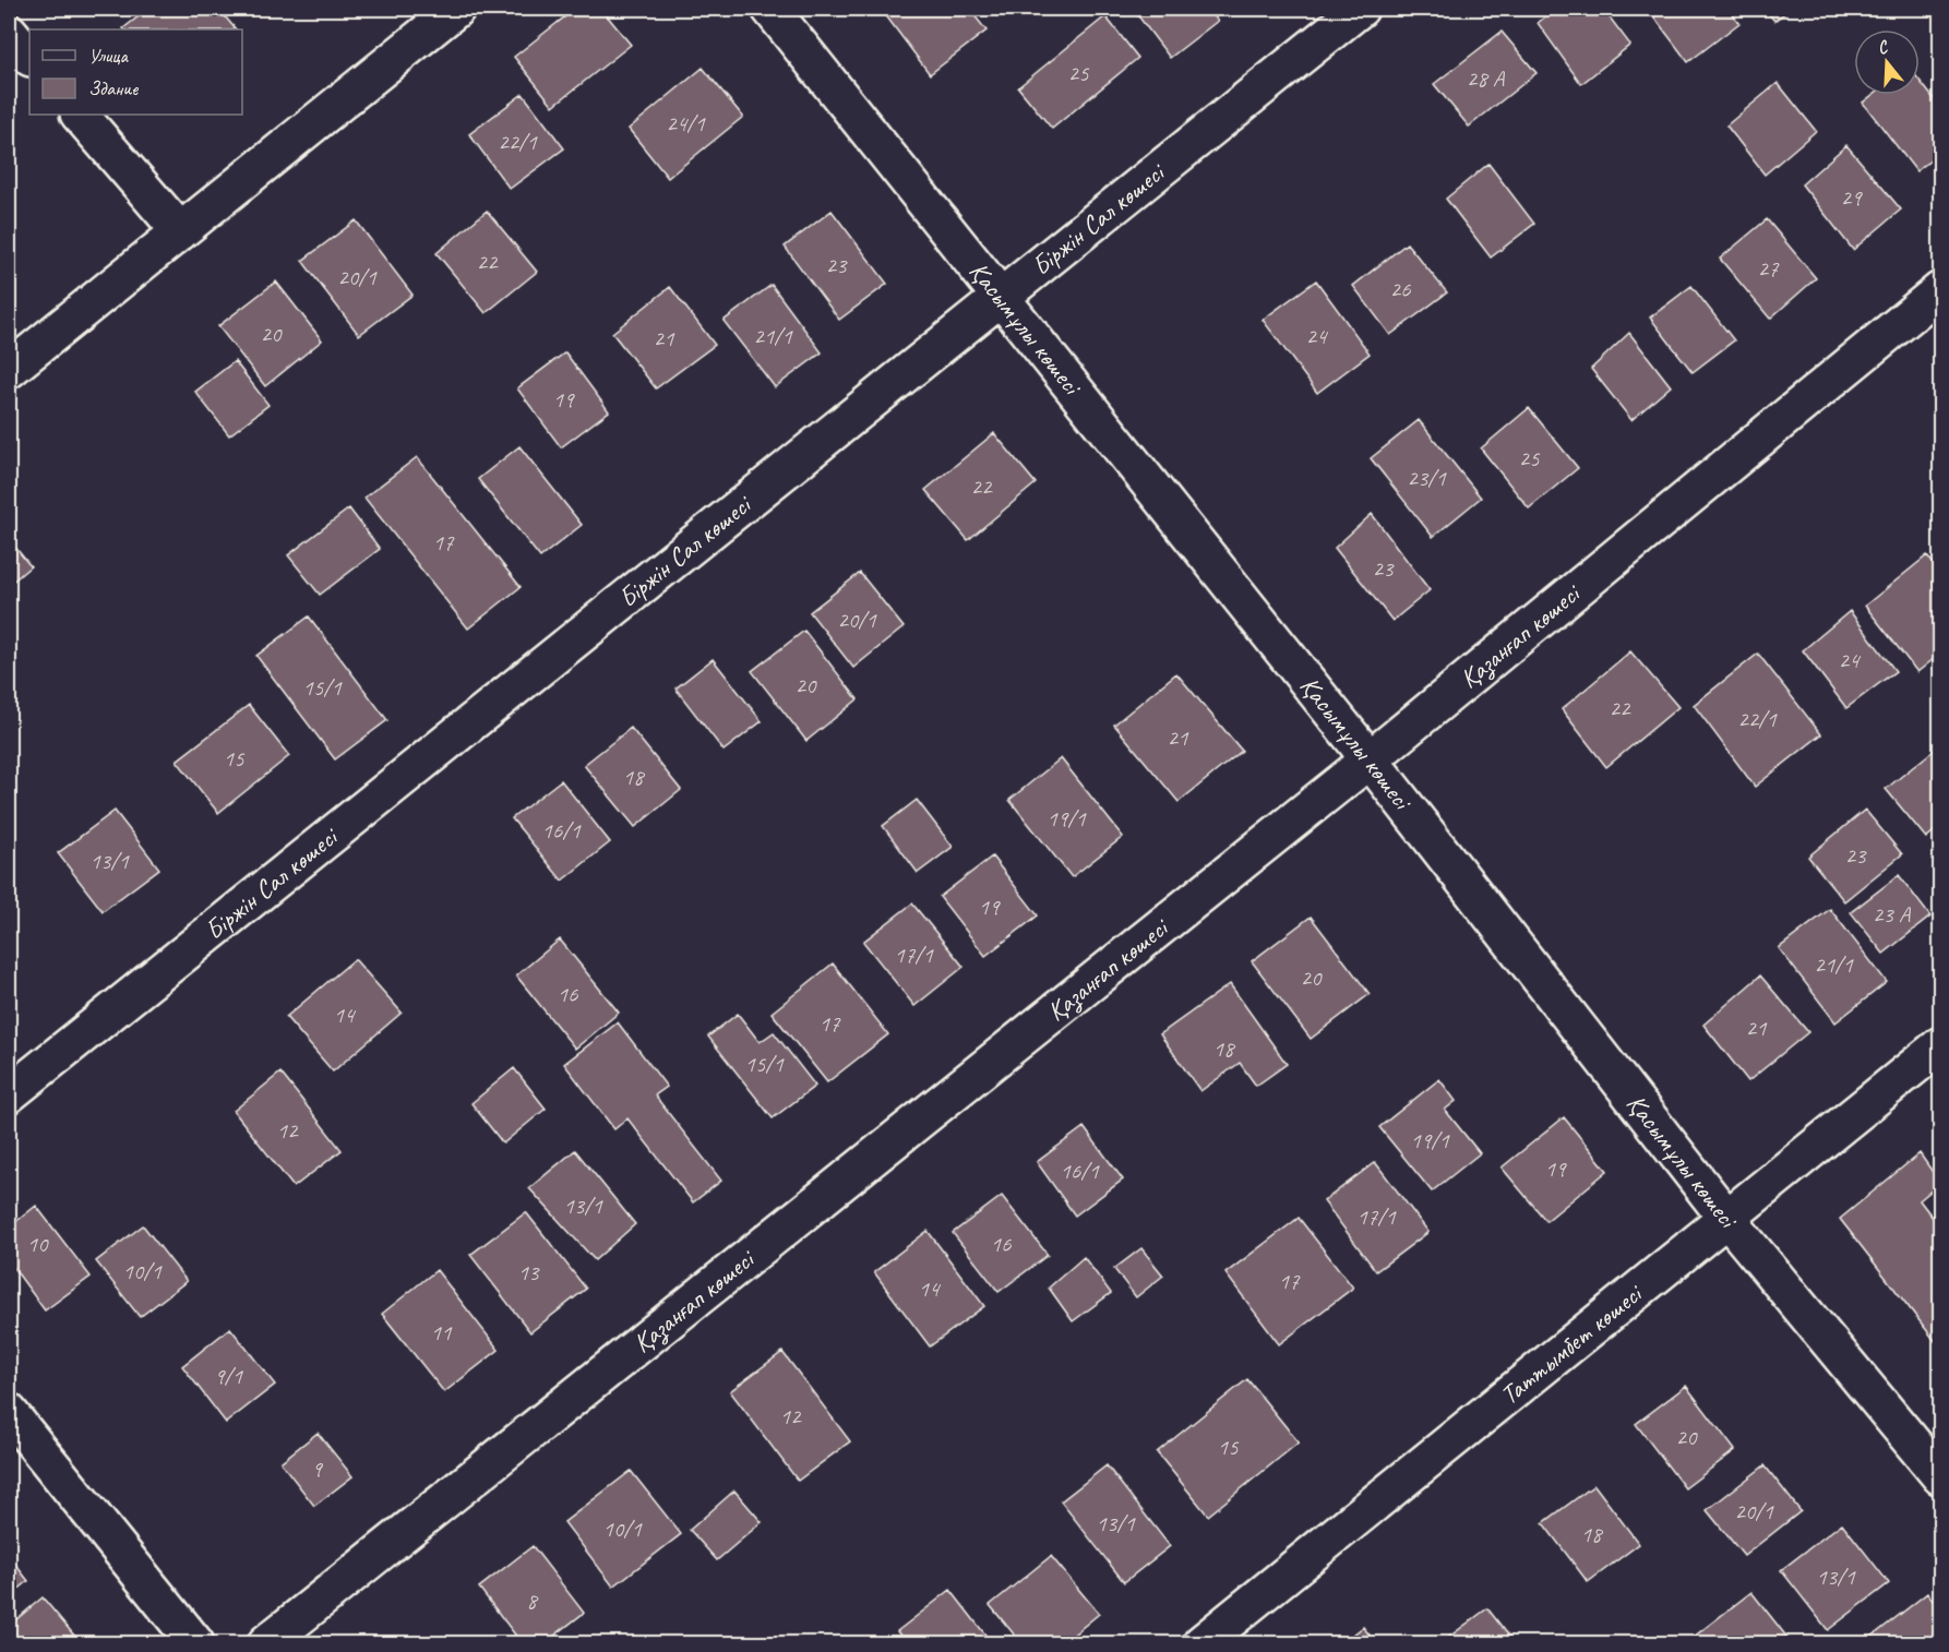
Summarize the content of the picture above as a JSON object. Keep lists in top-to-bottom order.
{
  "streets": {
    "street": [
      "Біржін Сал көшесі",
      "Қасымұлы көшесі",
      "Қазанғап көшесі",
      "Таттымбет көшесі"
    ]
  },
  "crossings": [
    ["Біржін Сал көшесі", "Қасымұлы көшесі"],
    ["Қасымұлы көшесі", "Қазанғап көшесі"],
    ["Қасымұлы көшесі", "Таттымбет көшесі"]
  ],
  "house_numbers": [
    "25",
    "28 А",
    "24/1",
    "22/1",
    "29",
    "22",
    "23",
    "27",
    "20/1",
    "26",
    "20",
    "21/1",
    "24",
    "21",
    "19",
    "25",
    "23/1",
    "22",
    "17",
    "23",
    "20/1",
    "24",
    "20",
    "15/1",
    "22",
    "22/1",
    "21",
    "15",
    "18",
    "19/1",
    "16/1",
    "23",
    "13/1",
    "19",
    "23 А",
    "17/1",
    "21/1",
    "20",
    "16",
    "14",
    "17",
    "21",
    "18",
    "15/1",
    "12",
    "19/1",
    "19",
    "16/1",
    "13/1",
    "17/1",
    "10",
    "16",
    "10/1",
    "13",
    "17",
    "14",
    "11",
    "9/1",
    "12",
    "20",
    "15",
    "9",
    "20/1",
    "13/1",
    "10/1",
    "18",
    "13/1",
    "8"
  ],
  "legend": ["Улица", "Здание"],
  "north": "top"
}
